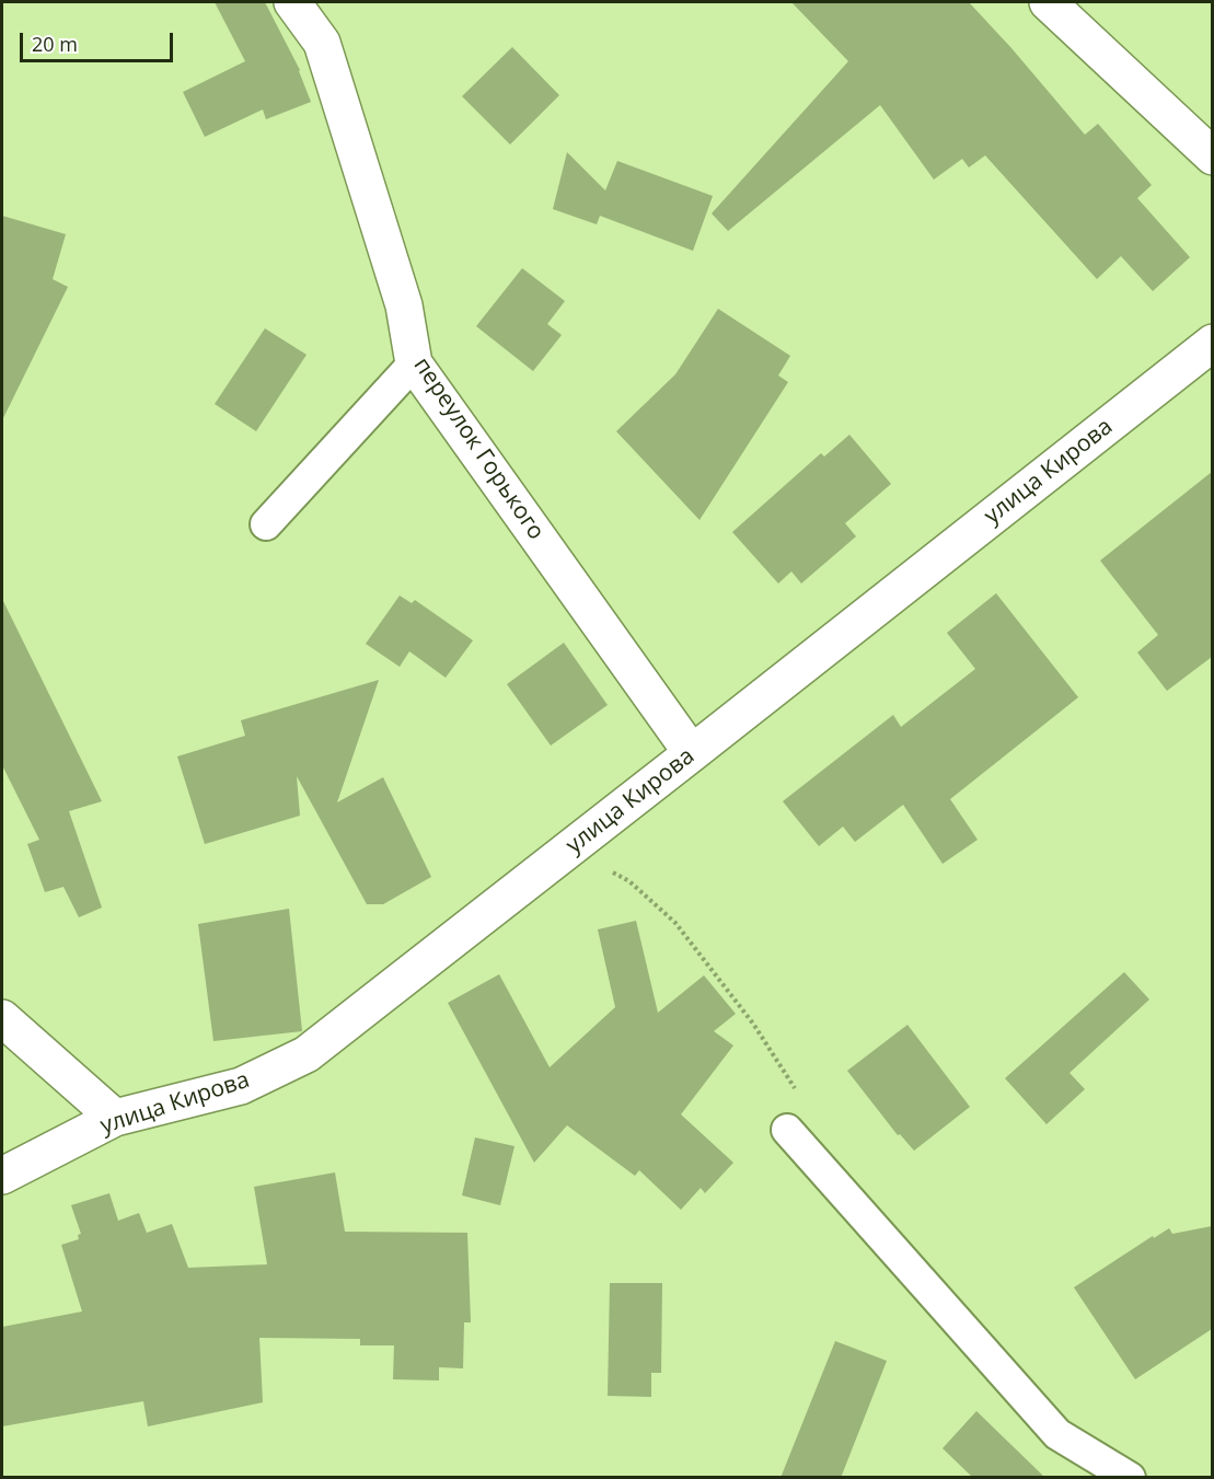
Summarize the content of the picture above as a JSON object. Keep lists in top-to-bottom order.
{
  "streets": {
    "street": ["переулок Горького", "улица Кирова"]
  },
  "crossings": [
    ["переулок Горького", "улица Кирова"]
  ],
  "scale_bar": "20 m"
}
